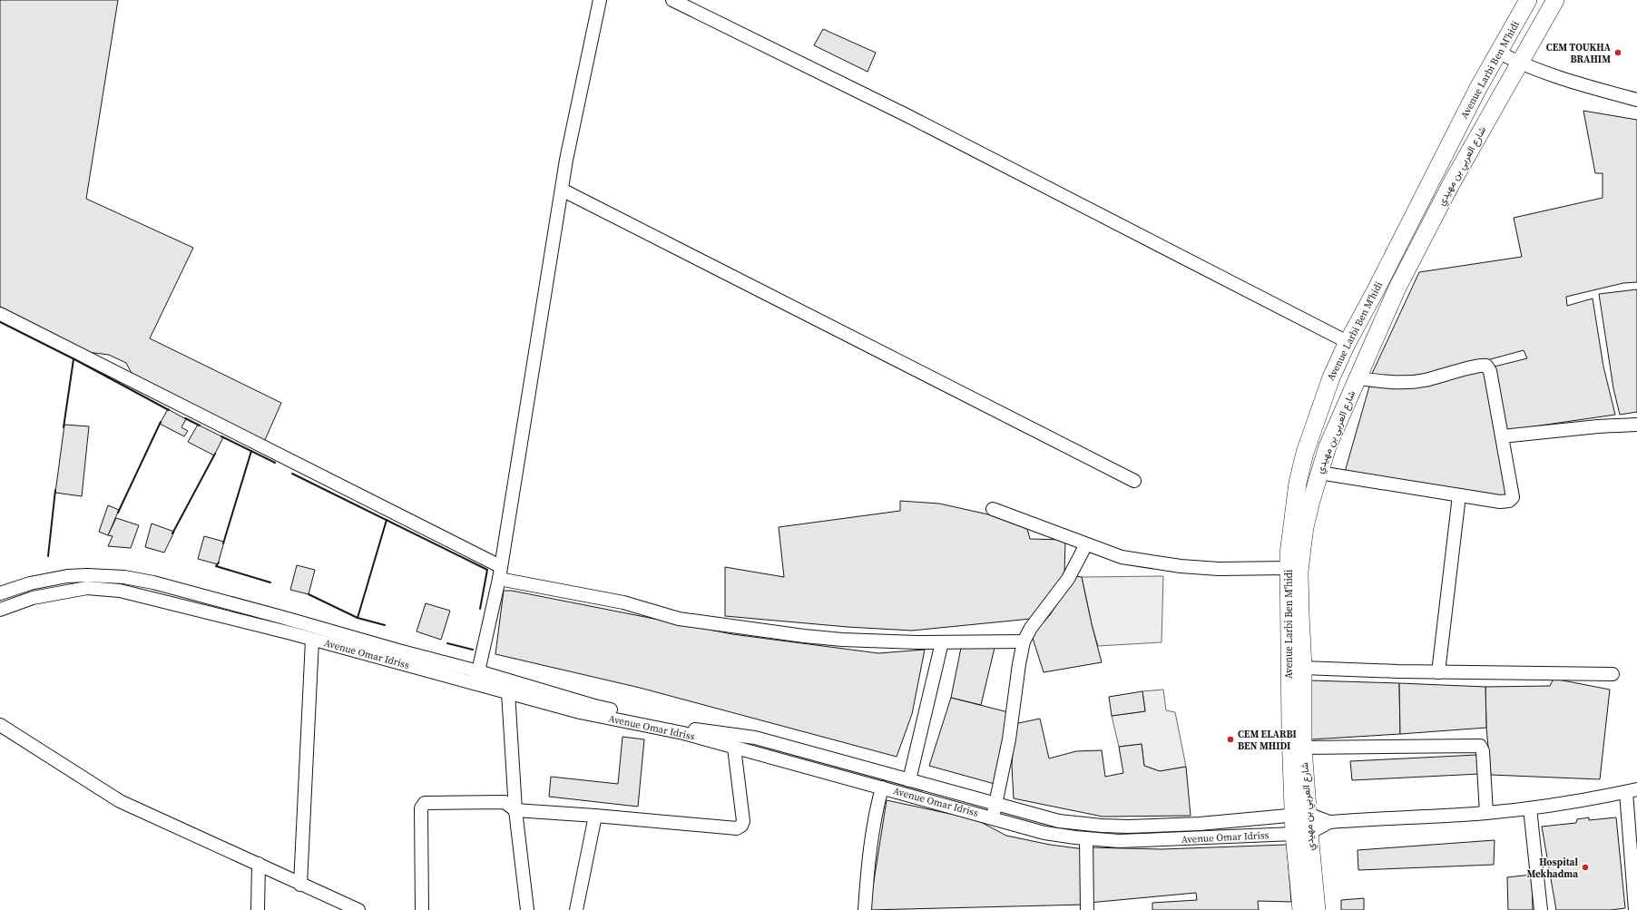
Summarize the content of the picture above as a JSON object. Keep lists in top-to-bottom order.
{
  "streets": {
    "main road": ["Avenue Larbi Ben M'hidi", "شارع العربي بن مهيدي"],
    "street": ["Avenue Omar Idriss"]
  },
  "crossings": [
    ["Avenue Larbi Ben M'hidi", "شارع العربي بن مهيدي"],
    ["شارع العربي بن مهيدي", "Avenue Omar Idriss"]
  ],
  "places": ["CEM TOUKHA BRAHIM", "CEM ELARBI BEN MHIDI", "Hospital Mekhadma"]
}
